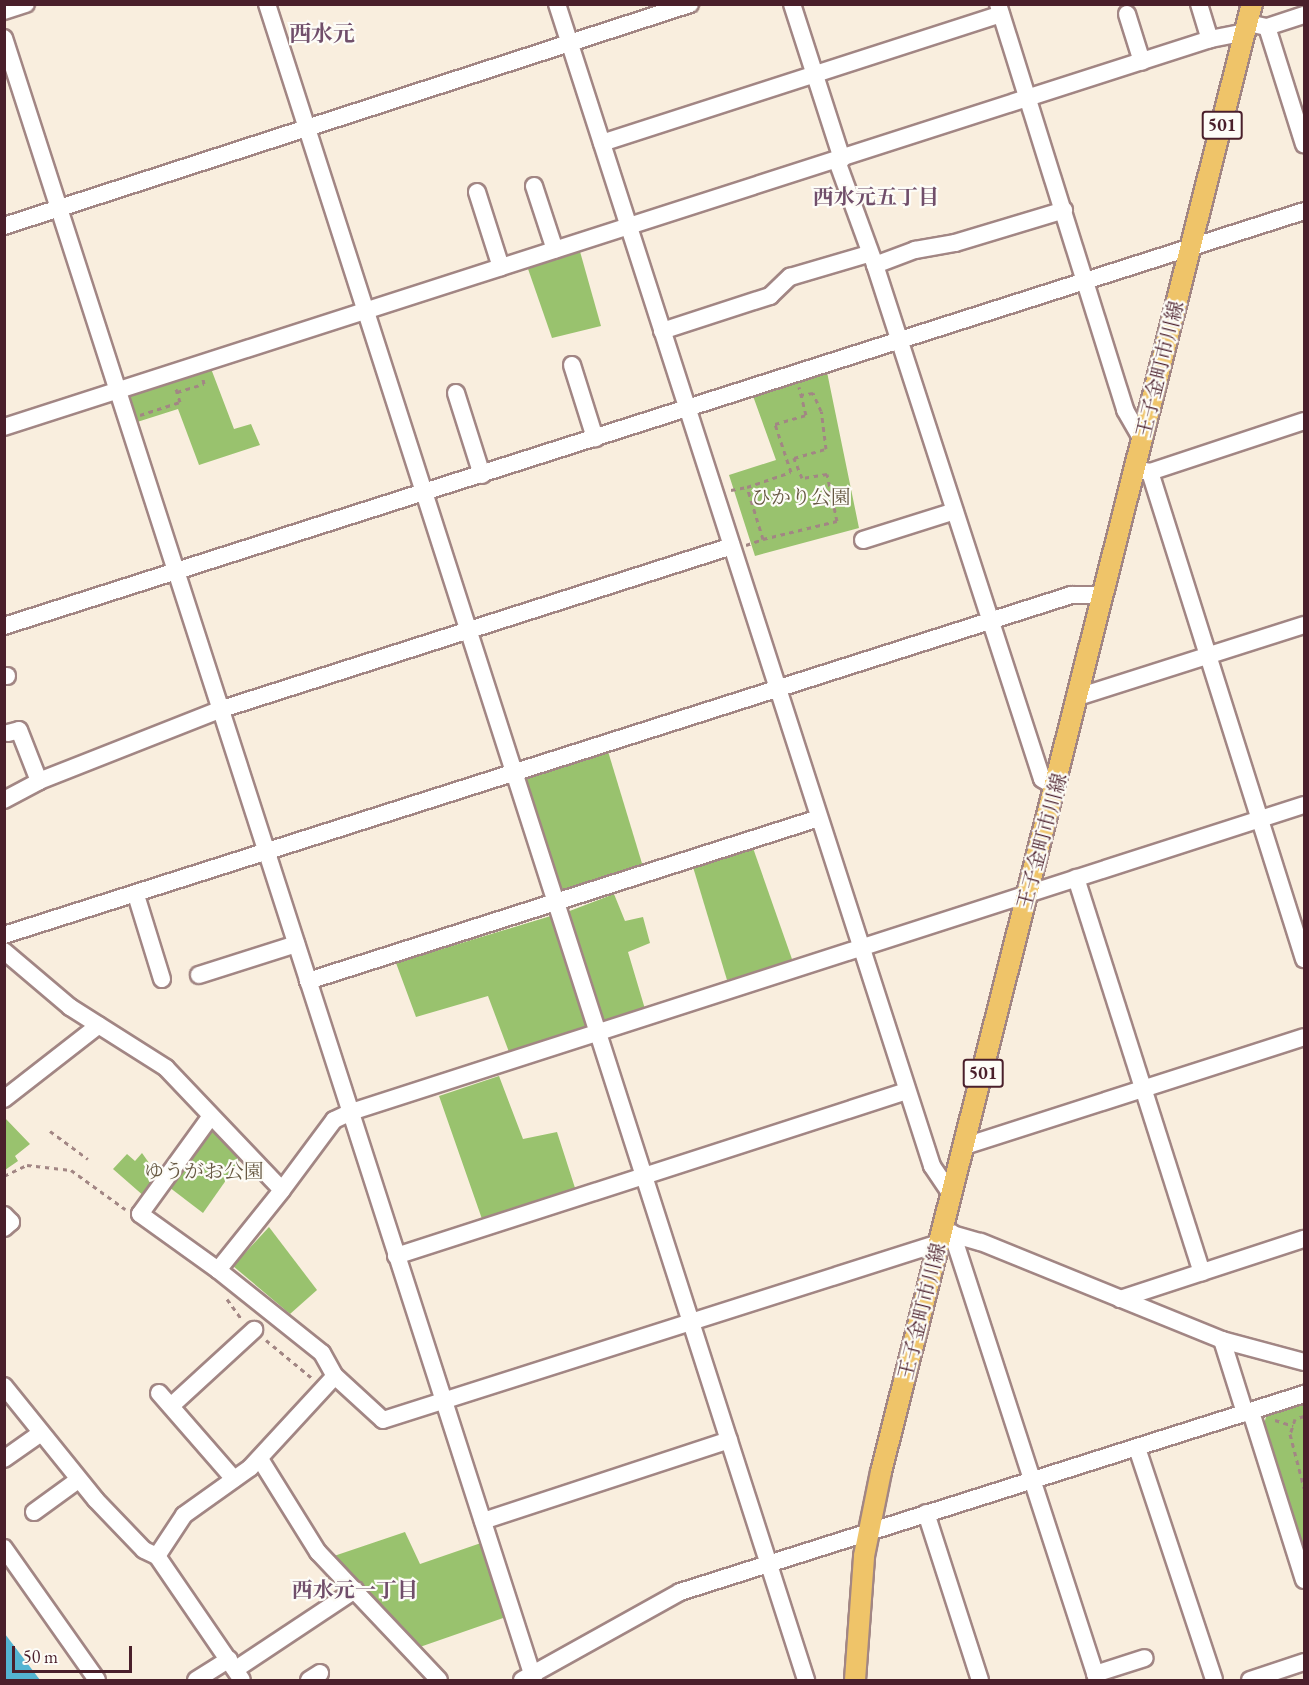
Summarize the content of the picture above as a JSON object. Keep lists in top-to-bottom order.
{
  "streets": {
    "main road": ["501", "王子金町市川線"]
  },
  "districts": ["西水元", "西水元五丁目", "西水元一丁目"],
  "parks": ["ひかり公園", "ゆうがお公園"],
  "scale_bar": "50 m"
}
